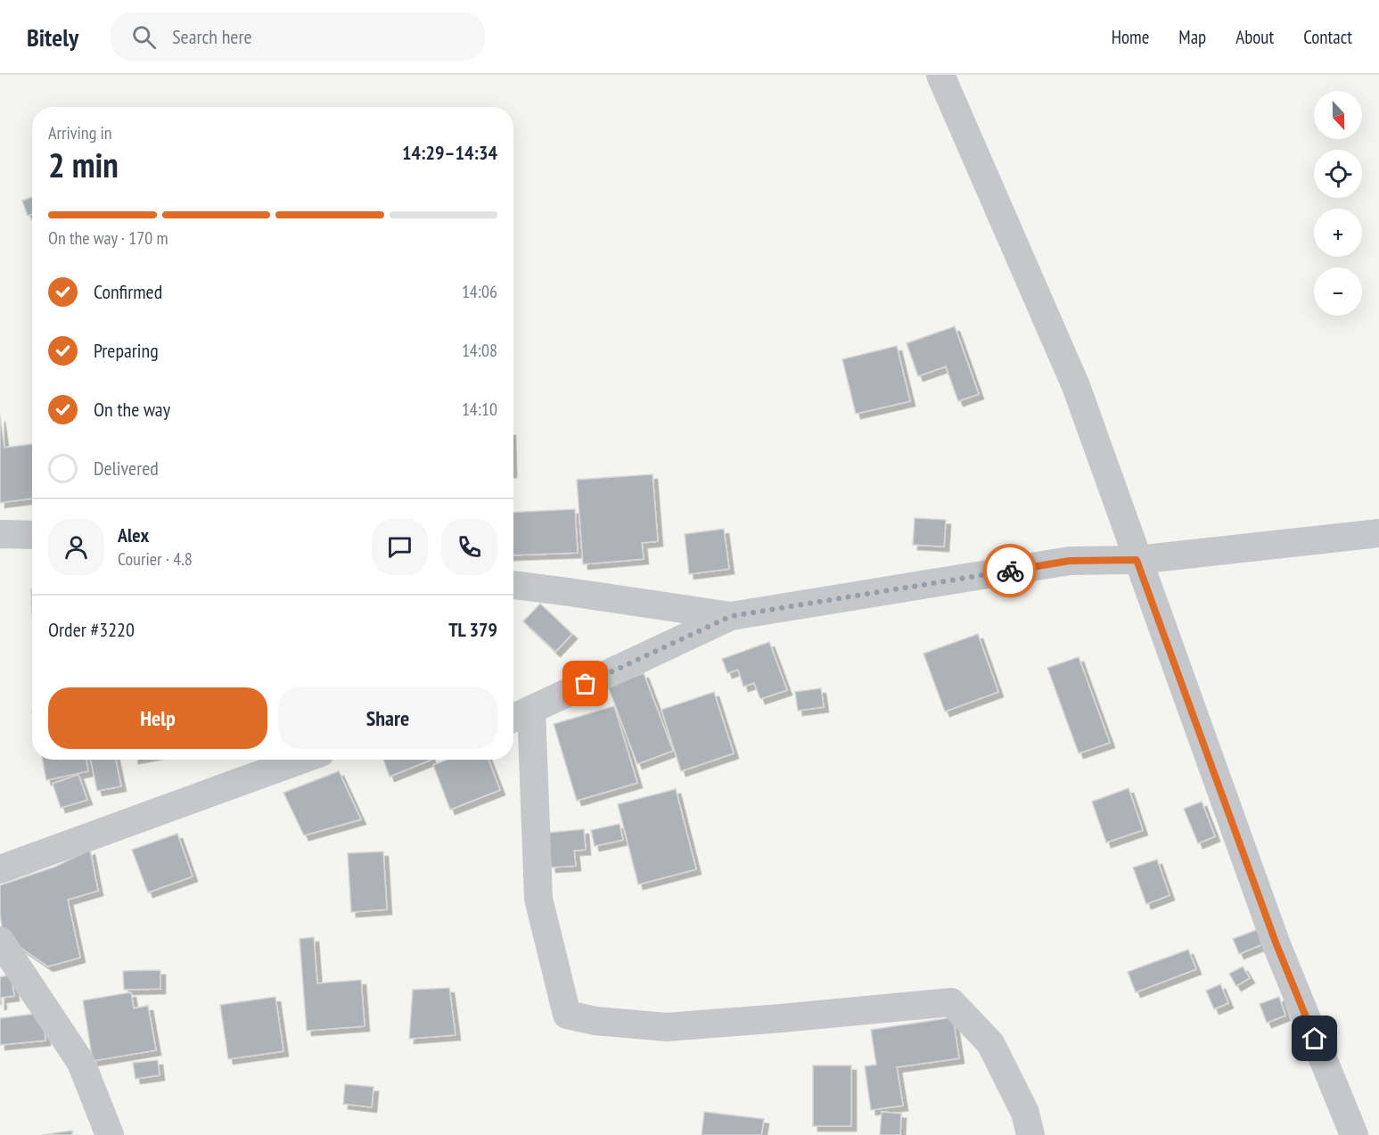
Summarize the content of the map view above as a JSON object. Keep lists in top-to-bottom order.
{
  "north": "bottom",
  "page": {
    "header": "Bitely",
    "search": "Search here",
    "nav": [
      "Home",
      "Map",
      "About",
      "Contact"
    ],
    "map_buttons": ["+", "−"],
    "heading": ["2 min", "Arriving in", "14:29–14:34"],
    "panel": [
      "Alex",
      "Courier · 4.8",
      "Order #3220",
      "TL 379"
    ],
    "bar": "On the way · 170 m",
    "list": [
      ["Confirmed", "14:06"],
      ["Preparing", "14:08"],
      ["On the way", "14:10"],
      "Delivered"
    ],
    "buttons": ["Help", "Share"]
  }
}
